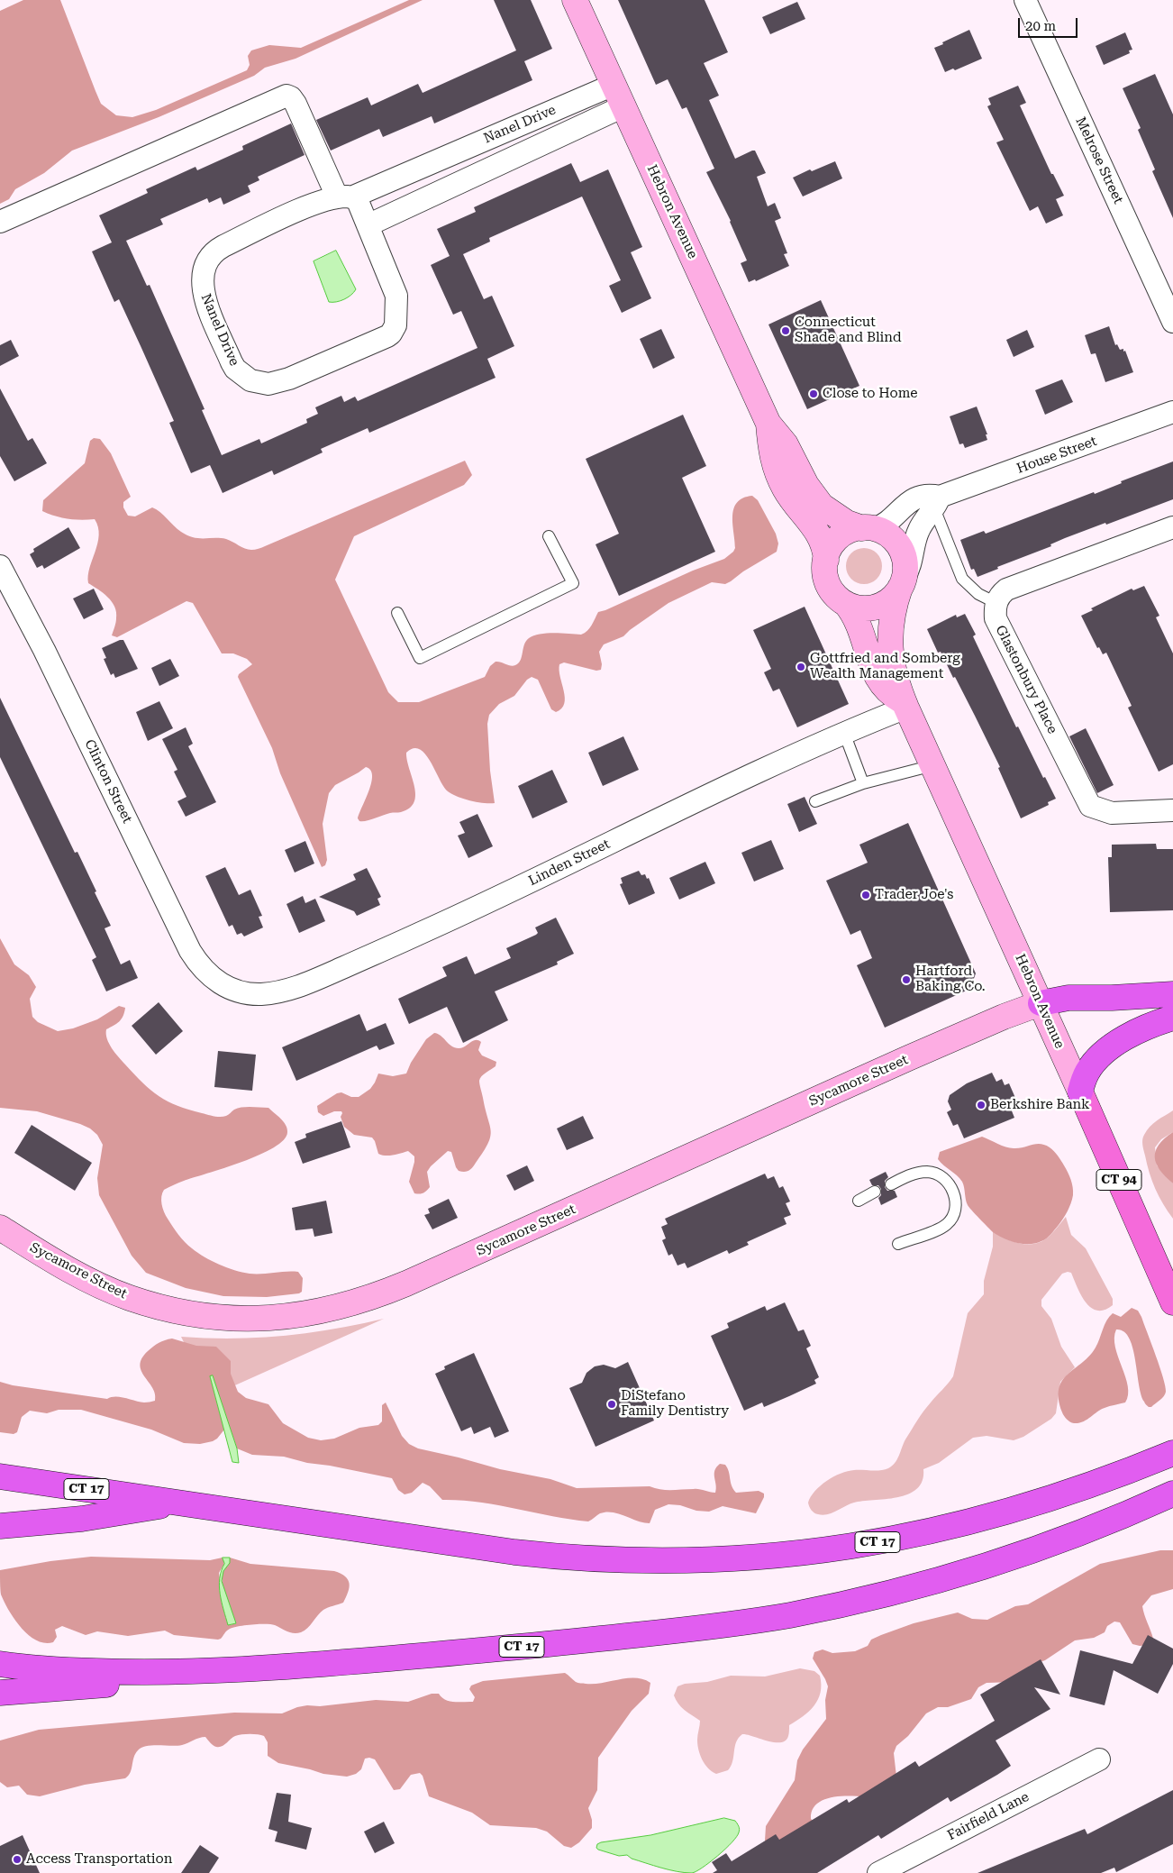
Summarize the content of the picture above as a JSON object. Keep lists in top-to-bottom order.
{
  "streets": {
    "highway": ["CT 17"],
    "main road": ["Hebron Avenue", "Sycamore Street", "CT 94"],
    "street": [
      "Nanel Drive",
      "Melrose Street",
      "House Street",
      "Glastonbury Place",
      "Clinton Street",
      "Linden Street",
      "Fairfield Lane"
    ]
  },
  "crossings": [
    ["Nanel Drive", "Hebron Avenue"],
    ["Hebron Avenue", "House Street"],
    ["Hebron Avenue", "Linden Street"],
    ["Hebron Avenue", "Sycamore Street"],
    ["Clinton Street", "Linden Street"]
  ],
  "places": [
    "Connecticut Shade and Blind",
    "Close to Home",
    "Gottfried and Somberg Wealth Management",
    "Trader Joe's",
    "Hartford Baking Co.",
    "Berkshire Bank",
    "DiStefano Family Dentistry",
    "Access Transportation"
  ],
  "scale_bar": "20 m"
}
